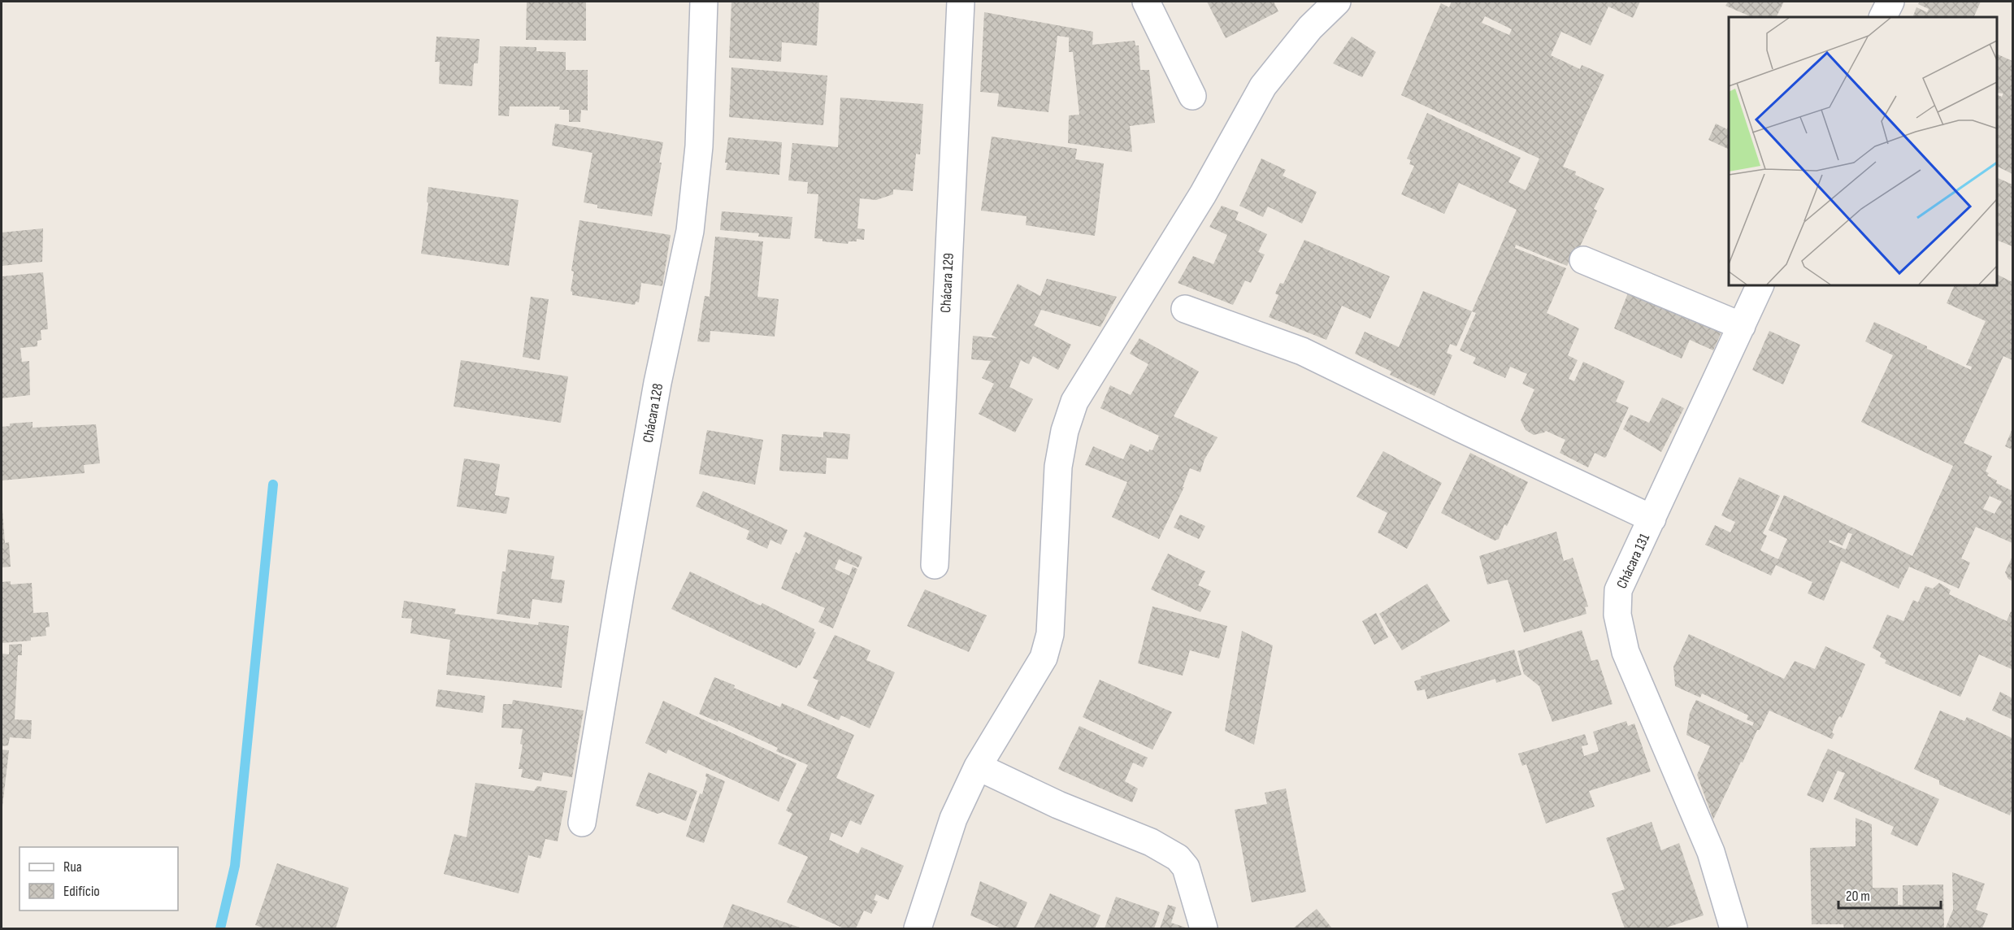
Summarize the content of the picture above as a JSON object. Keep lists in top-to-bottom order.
{
  "streets": {
    "street": ["Chácara 129", "Chácara 128", "Chácara 131"]
  },
  "legend": ["Rua", "Edifício"],
  "scale_bar": "20 m"
}
